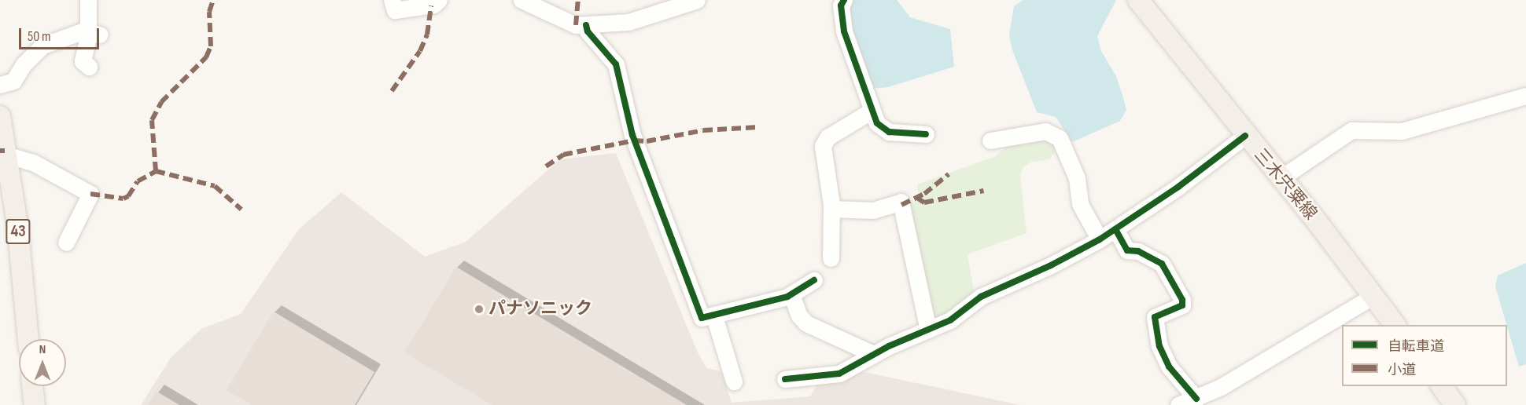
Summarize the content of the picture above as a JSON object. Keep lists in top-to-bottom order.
{
  "streets": {
    "main road": ["三木宍粟線", "43"]
  },
  "places": ["パナソニック"],
  "legend": ["自転車道", "小道"],
  "scale_bar": "50 m",
  "north": "top"
}
